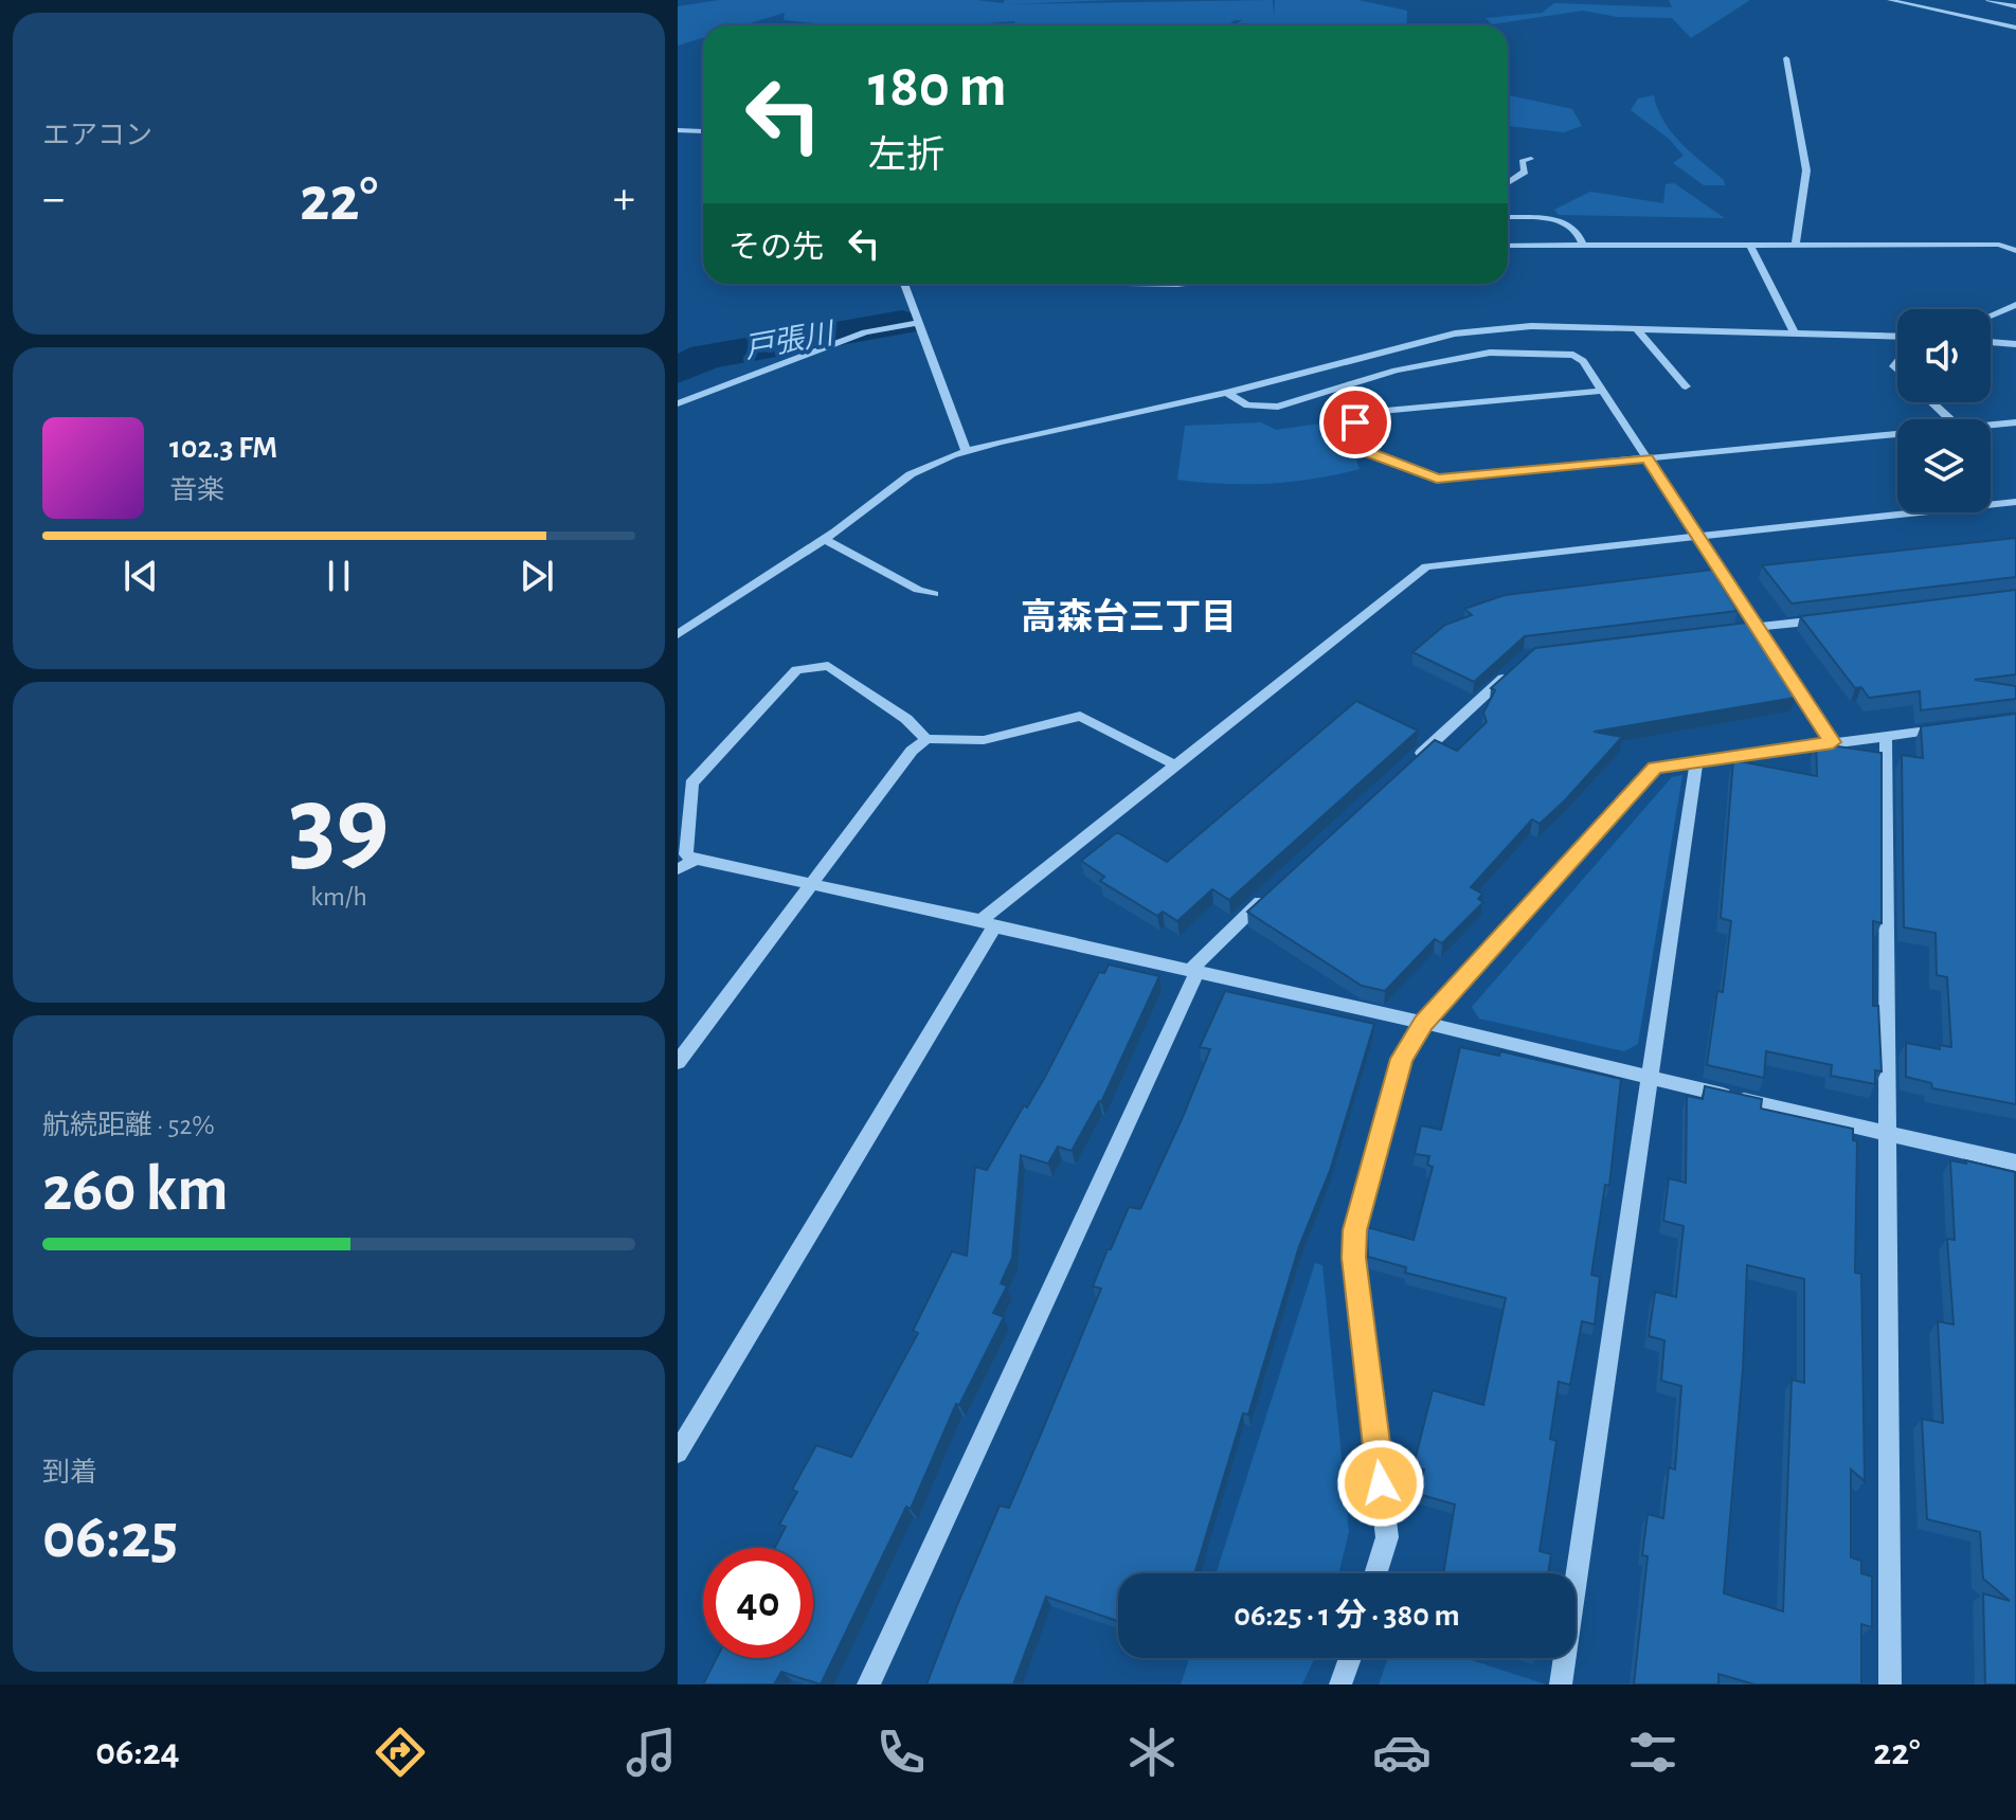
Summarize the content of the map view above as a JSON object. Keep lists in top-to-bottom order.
{
  "districts": ["高森台三丁目"],
  "water": ["戸張川"],
  "page": {
    "tile": [
      "エアコン",
      ["39", "km/h"],
      ["航続距離 · 52%", "260 km"],
      ["到着", "06:25"]
    ],
    "turn": ["180 m", "左折"],
    "heat": ["−", "22°", "+"],
    "then": "その先",
    "song": ["102.3 FM", "音楽"],
    "limit": "40",
    "trip": "06:25 · 1 分 · 380 m",
    "tabs": ["06:24", "22°"]
  }
}
